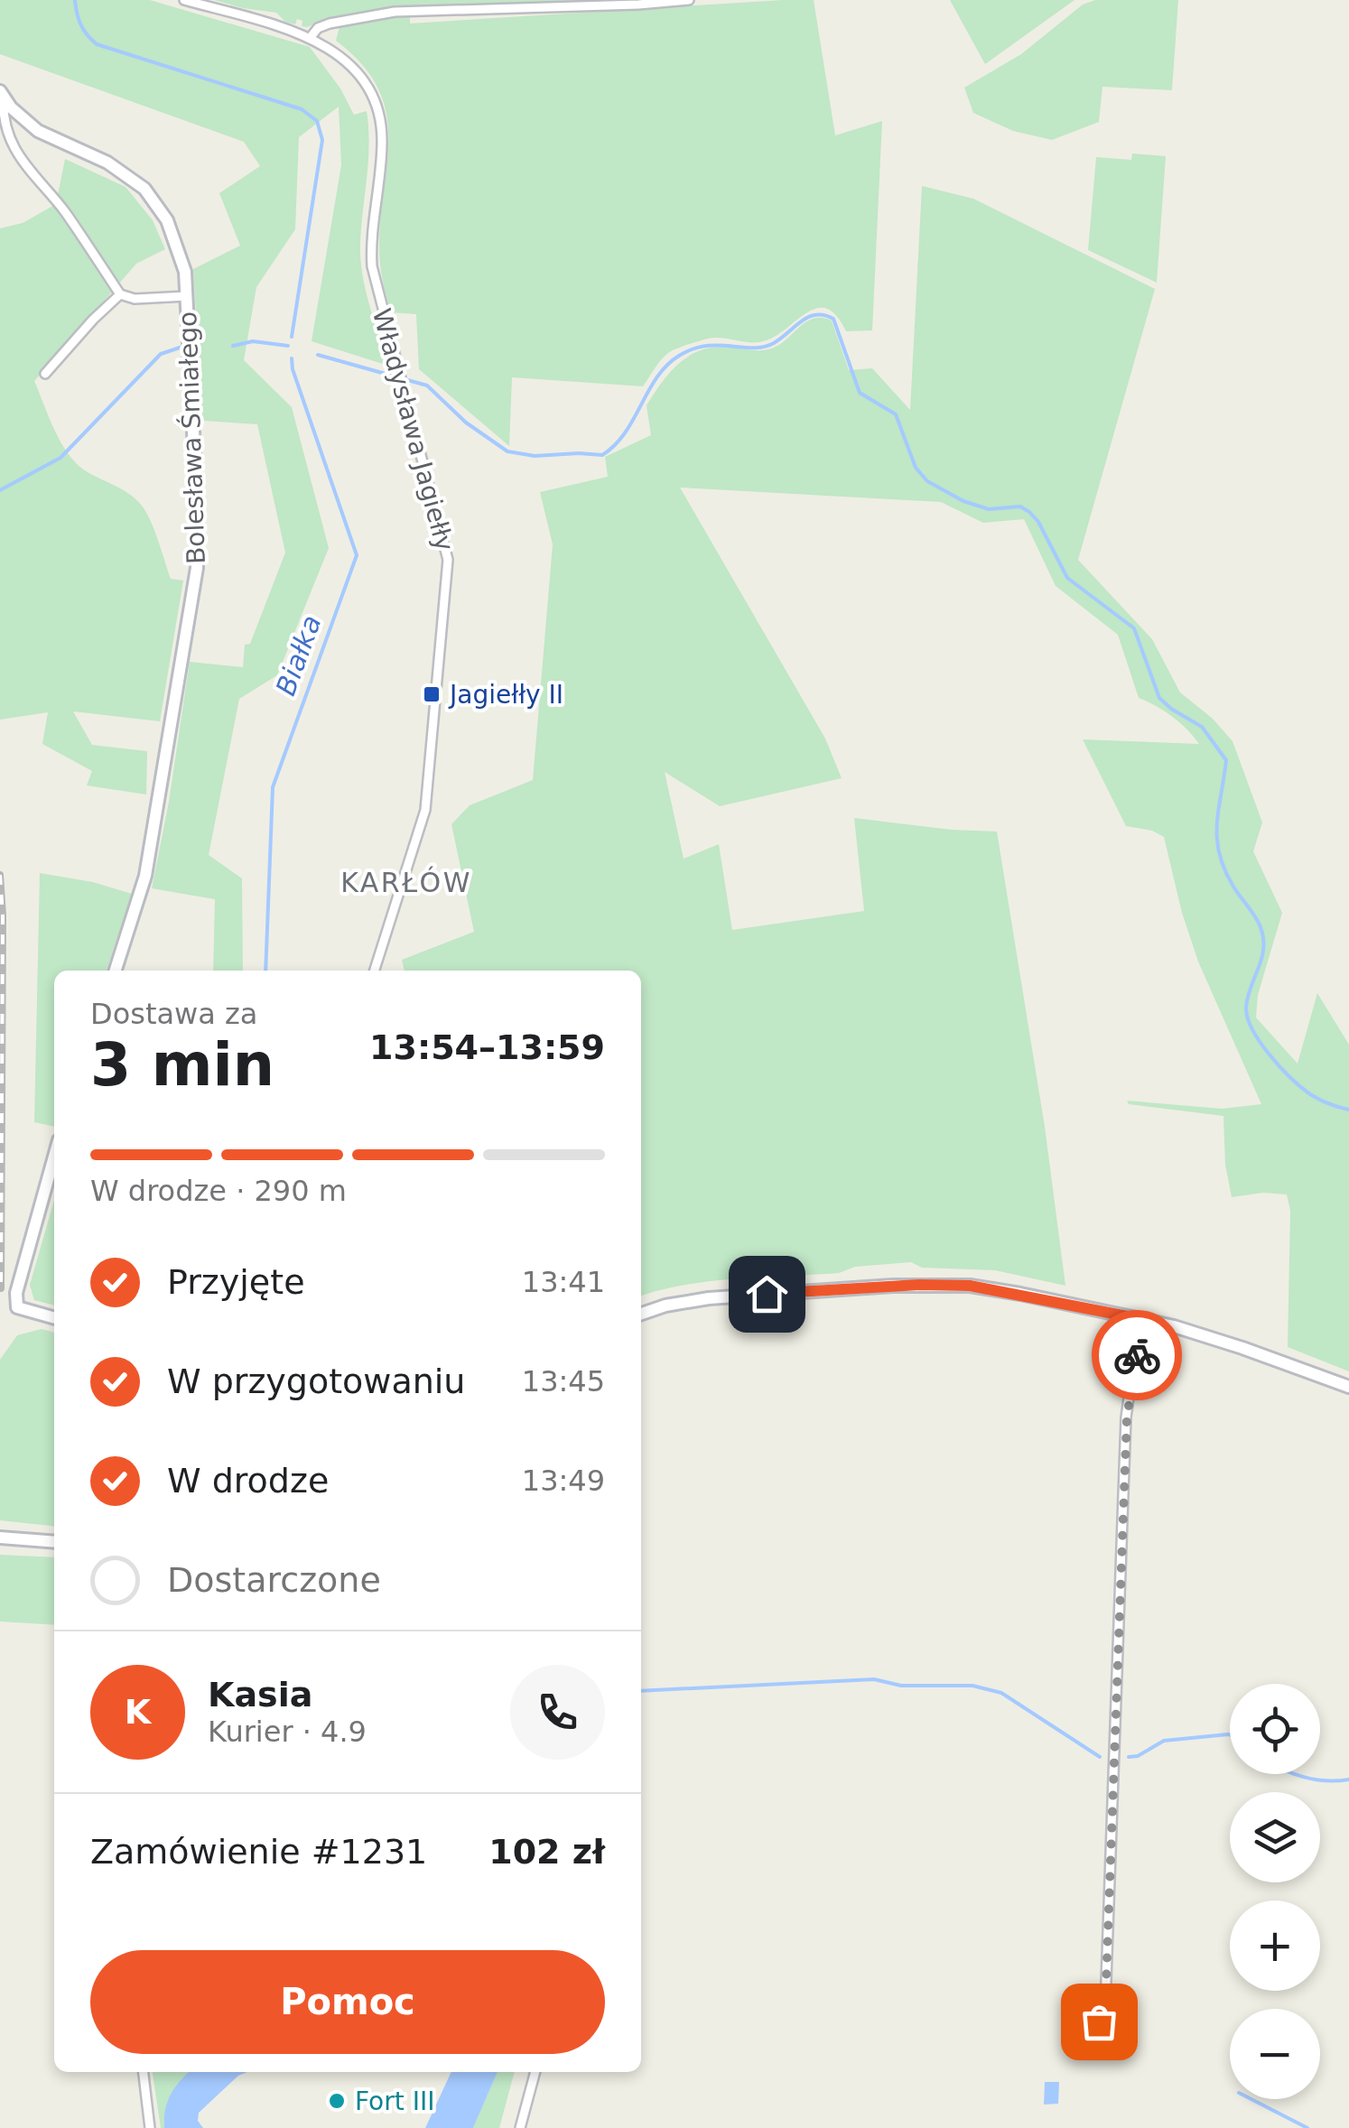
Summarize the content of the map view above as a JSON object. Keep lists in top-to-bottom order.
{
  "streets": {
    "street": ["Władysława Jagiełły", "Bolesława Śmiałego"]
  },
  "districts": ["KARŁÓW"],
  "water": ["Białka"],
  "places": {
    "transit": ["Jagiełły II"],
    "other": ["Fort III"]
  },
  "page": {
    "heading": ["3 min", "Dostawa za", "13:54–13:59"],
    "panel": [
      "Kasia",
      "Kurier · 4.9",
      "Zamówienie #1231",
      "102 zł"
    ],
    "bar": "W drodze · 290 m",
    "list": [
      ["Przyjęte", "13:41"],
      ["W przygotowaniu", "13:45"],
      ["W drodze", "13:49"],
      "Dostarczone"
    ],
    "round": "K",
    "map_buttons": ["+", "−"],
    "buttons": "Pomoc"
  }
}
